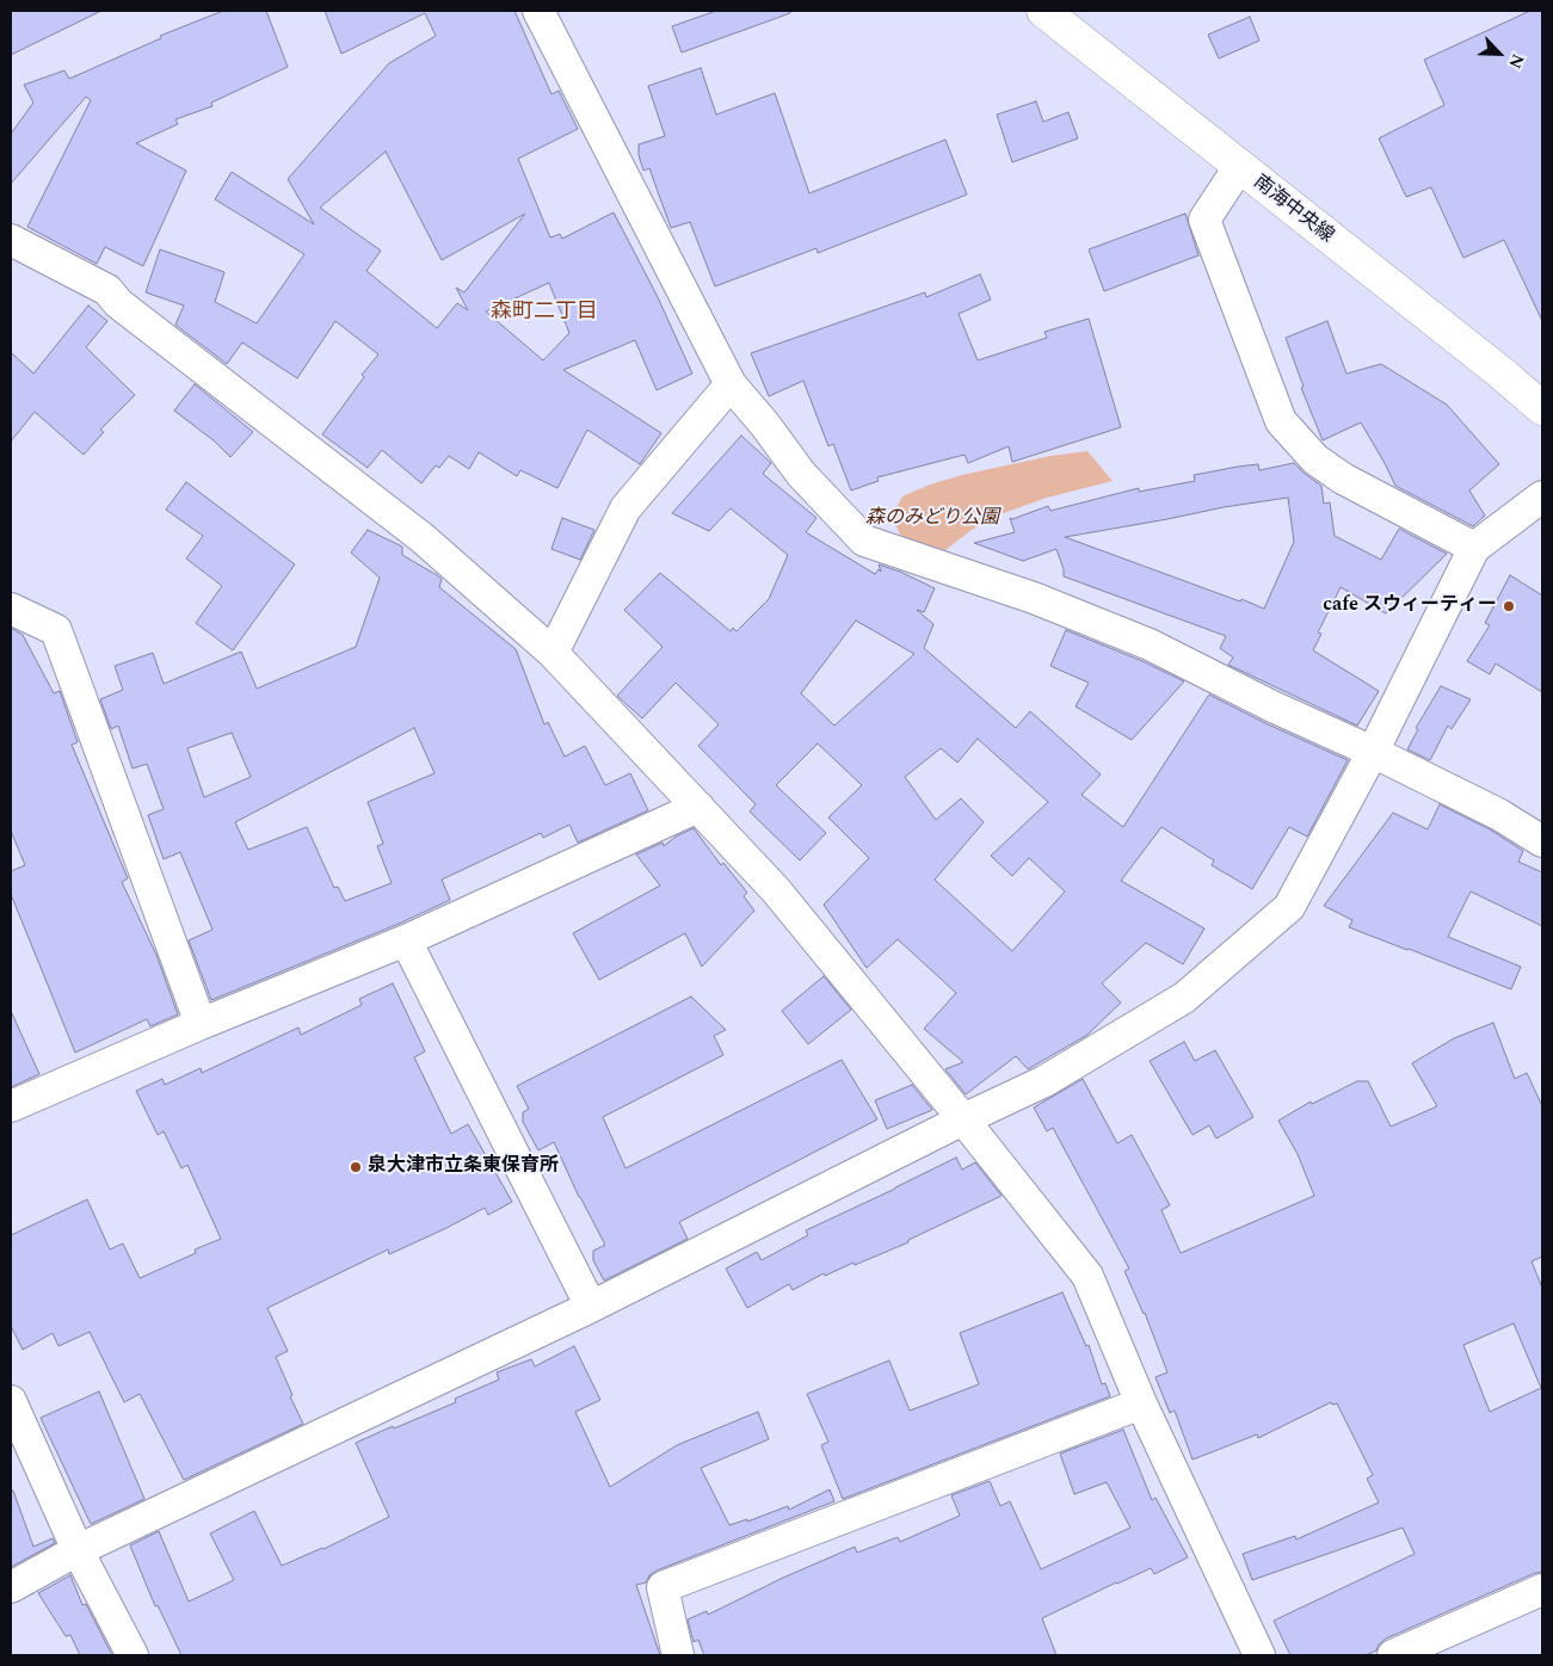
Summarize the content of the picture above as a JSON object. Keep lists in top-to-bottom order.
{
  "streets": {
    "street": ["南海中央線"]
  },
  "districts": ["森町二丁目"],
  "parks": ["森のみどり公園"],
  "places": ["cafe スウィーティー", "泉大津市立条東保育所"],
  "north": "bottom right"
}
